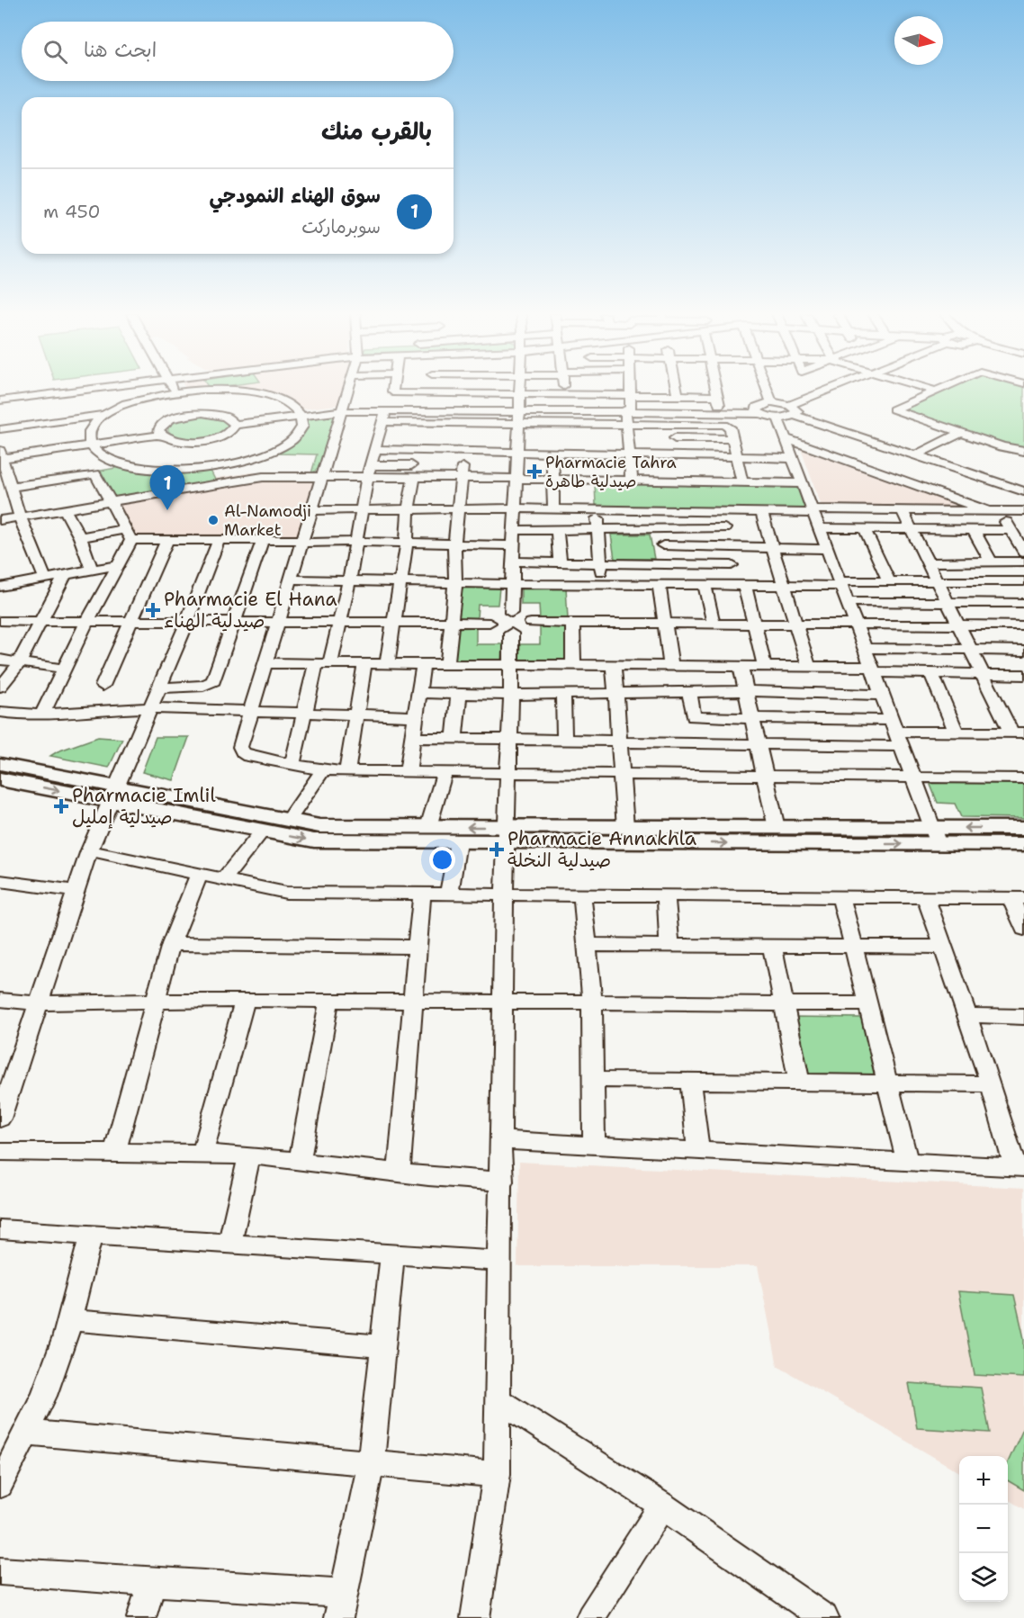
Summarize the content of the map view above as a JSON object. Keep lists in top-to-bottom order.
{
  "places": {
    "health": [
      "Pharmacie Tahra صيدلية طاهرة",
      "Pharmacie El Hana صيدلية الهناء",
      "Pharmacie Imlil صيدلية إمليل",
      "Pharmacie Annakhla صيدلية النخلة"
    ],
    "other": ["Al-Namodji Market"]
  },
  "north": "right",
  "page": {
    "search": "ابحث هنا",
    "heading": "بالقرب منك",
    "list": [
      {
        "mark": "1",
        "name": "سوق الهناء النمودجي",
        "note": "سوبرماركت",
        "value": "450 m"
      }
    ],
    "pins": "1",
    "map_buttons": ["+", "−"]
  }
}
